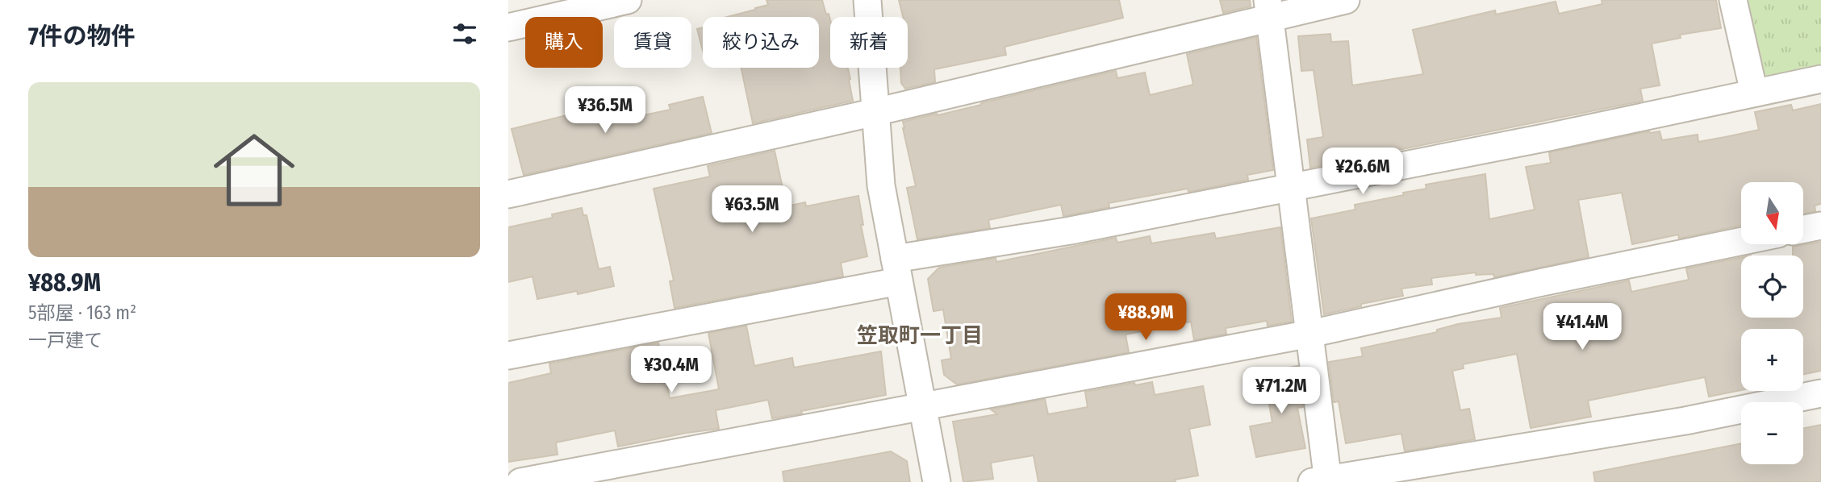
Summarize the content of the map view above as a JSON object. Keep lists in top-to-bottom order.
{
  "districts": ["笠取町一丁目"],
  "north": "bottom",
  "page": {
    "heading": "7件の物件",
    "chip": [
      "購入",
      "賃貸",
      "絞り込み",
      "新着"
    ],
    "list": [
      {
        "name": "¥88.9M",
        "note": "5部屋 · 163 m² · 一戸建て"
      }
    ],
    "price": [
      "¥36.5M",
      "¥26.6M",
      "¥63.5M",
      "¥88.9M",
      "¥41.4M",
      "¥30.4M",
      "¥71.2M"
    ],
    "map_buttons": ["+", "−"]
  }
}
